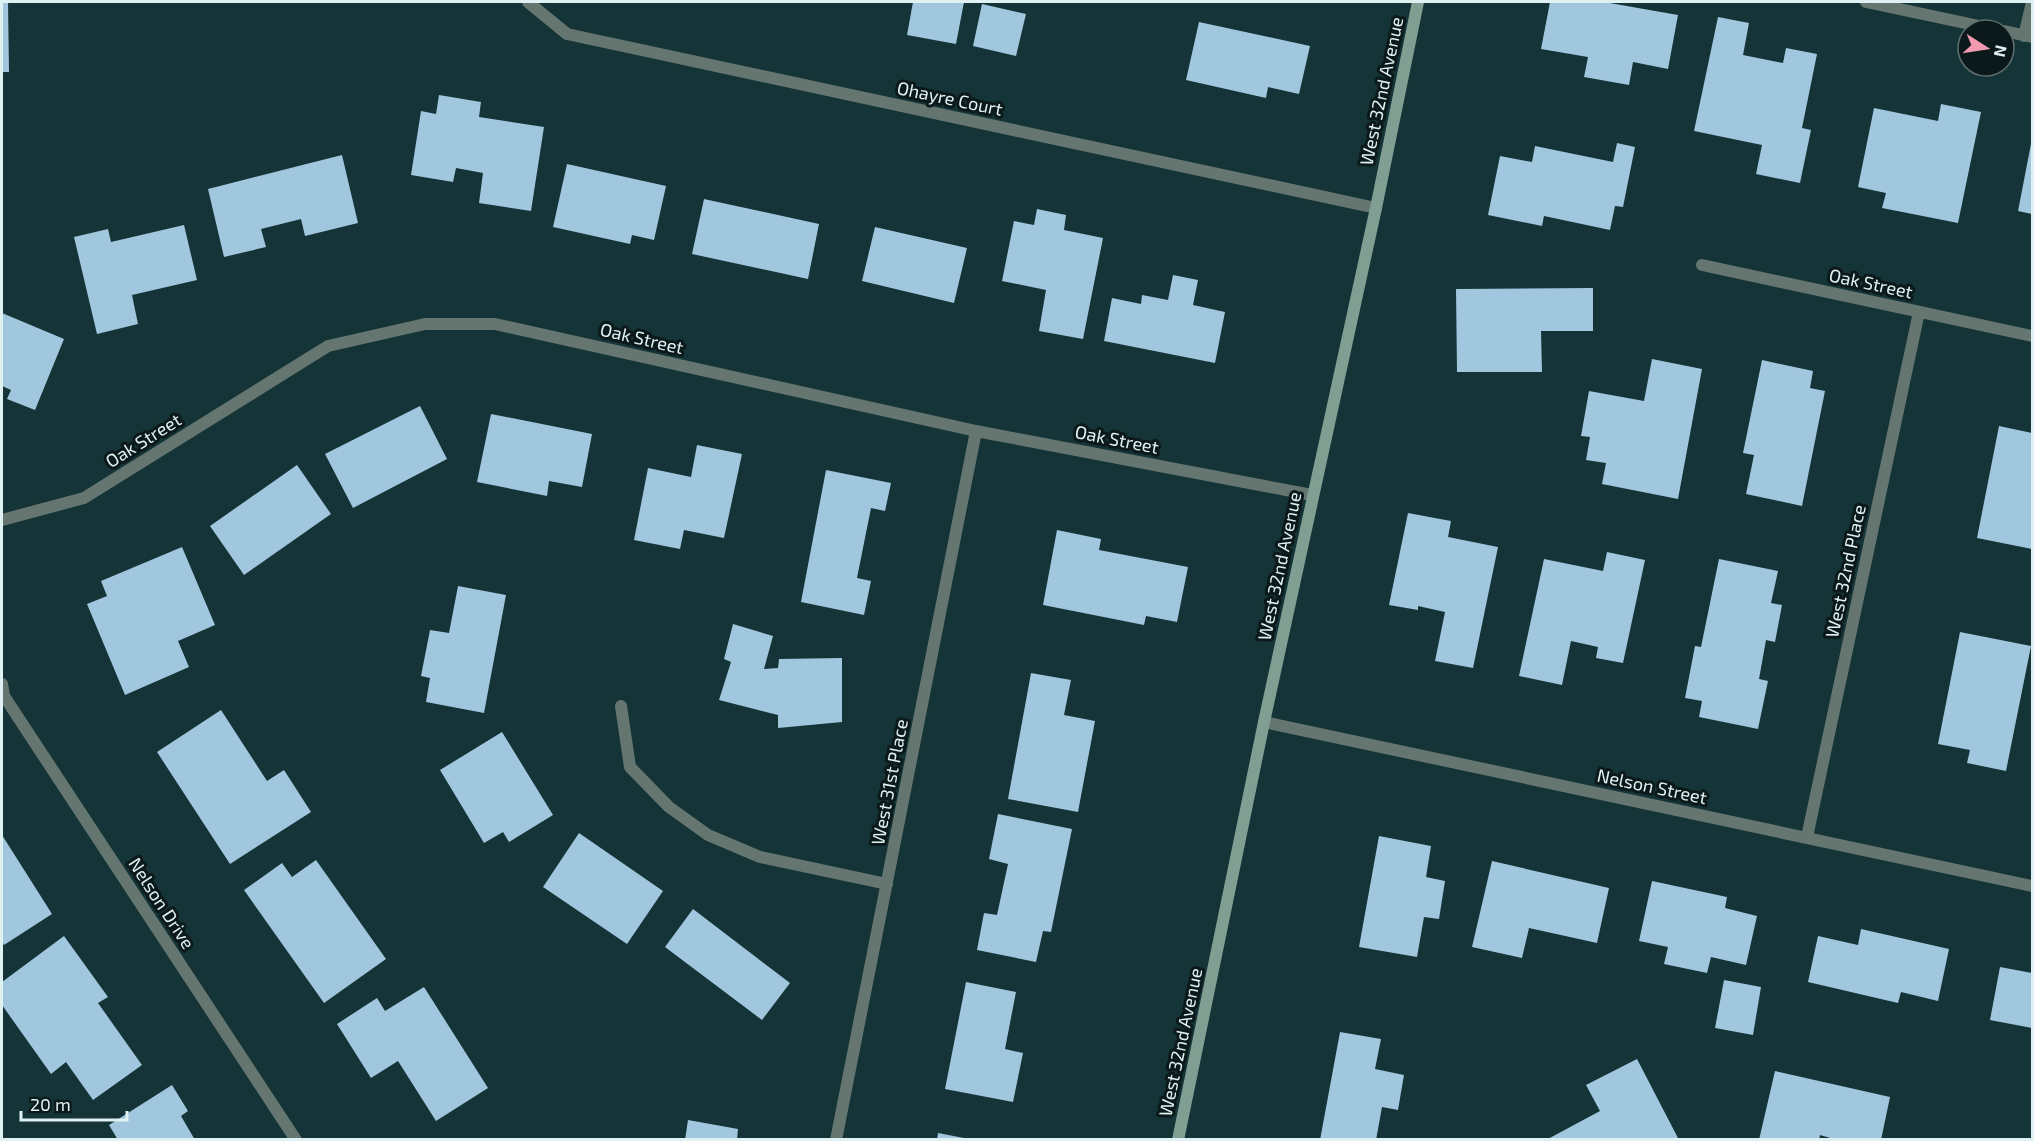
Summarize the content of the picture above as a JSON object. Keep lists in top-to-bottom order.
{
  "streets": {
    "street": [
      "West 32nd Avenue",
      "Ohayre Court",
      "Oak Street",
      "West 32nd Place",
      "West 31st Place",
      "Nelson Street",
      "Nelson Drive"
    ]
  },
  "crossings": [
    ["West 32nd Avenue", "Ohayre Court"],
    ["West 32nd Avenue", "Oak Street"],
    ["West 32nd Avenue", "Nelson Street"],
    ["Oak Street", "West 32nd Place"],
    ["Oak Street", "West 31st Place"],
    ["West 32nd Place", "Nelson Street"]
  ],
  "scale_bar": "20 m",
  "north": "right"
}
